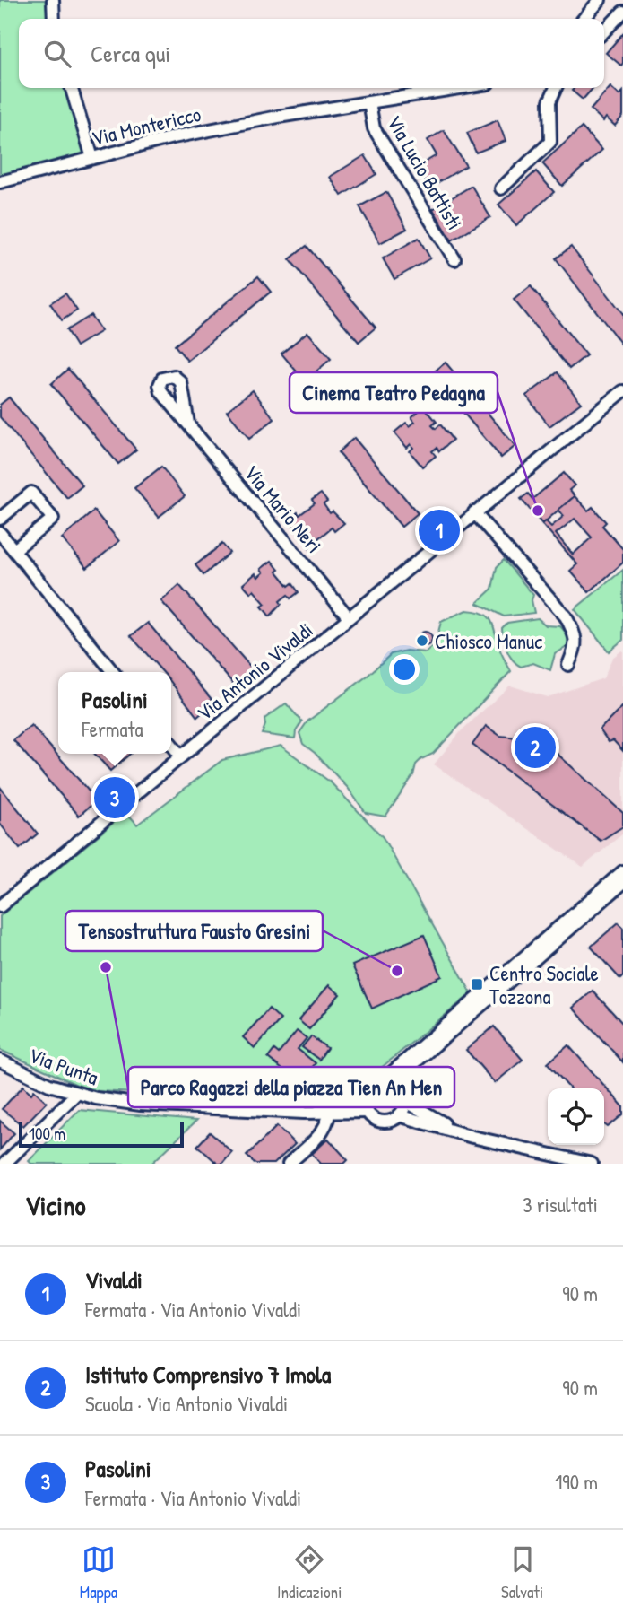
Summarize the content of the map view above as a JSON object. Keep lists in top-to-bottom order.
{
  "streets": {
    "street": [
      "Via Montericco",
      "Via Lucio Battisti",
      "Via Mario Neri",
      "Via Antonio Vivaldi",
      "Via Punta"
    ]
  },
  "crossings": [
    ["Via Montericco", "Via Lucio Battisti"],
    ["Via Mario Neri", "Via Antonio Vivaldi"]
  ],
  "places": {
    "other": [
      "Cinema Teatro Pedagna",
      "Chiosco Manuc",
      "Parco Ragazzi della piazza Tien An Men",
      "Tensostruttura Fausto Gresini"
    ],
    "transit": ["Centro Sociale Tozzona"]
  },
  "scale_bar": "100 m",
  "page": {
    "search": "Cerca qui",
    "pins": ["1", "2", "3"],
    "popup": ["Pasolini", "Fermata"],
    "scale": "100 m",
    "heading": ["Vicino", "3 risultati"],
    "list": [
      {
        "mark": "1",
        "name": "Vivaldi",
        "note": "Fermata · Via Antonio Vivaldi",
        "value": "90 m"
      },
      {
        "mark": "2",
        "name": "Istituto Comprensivo 7 Imola",
        "note": "Scuola · Via Antonio Vivaldi",
        "value": "90 m"
      },
      {
        "mark": "3",
        "name": "Pasolini",
        "note": "Fermata · Via Antonio Vivaldi",
        "value": "190 m"
      }
    ],
    "nav": ["Mappa", "Indicazioni", "Salvati"]
  }
}
